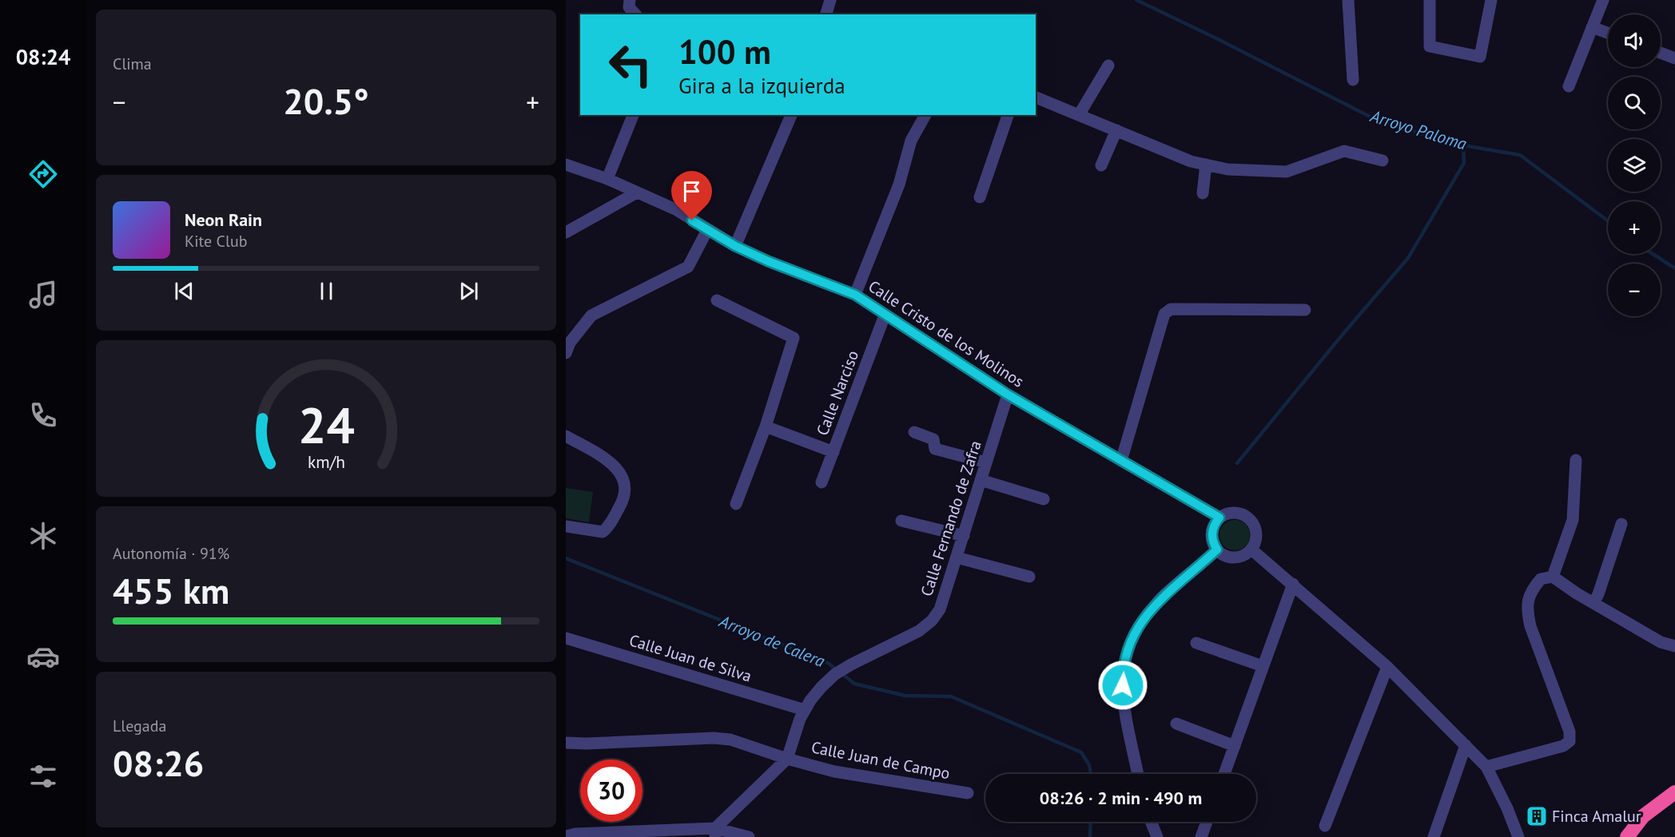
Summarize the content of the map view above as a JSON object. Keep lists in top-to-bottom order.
{
  "streets": {
    "street": [
      "Calle Cristo de los Molinos",
      "Calle Narciso",
      "Calle Fernando de Zafra",
      "Calle Juan de Silva",
      "Calle Juan de Campo"
    ]
  },
  "crossings": [
    ["Calle Cristo de los Molinos", "Calle Narciso"],
    ["Calle Cristo de los Molinos", "Calle Fernando de Zafra"],
    ["Calle Fernando de Zafra", "Calle Juan de Silva"],
    ["Calle Fernando de Zafra", "Calle Juan de Campo"]
  ],
  "water": ["Arroyo Paloma", "Arroyo de Calera"],
  "places": {
    "building": ["Finca Amalur"]
  },
  "page": {
    "tabs": "08:24",
    "tile": [
      "Clima",
      ["Autonomía · 91%", "455 km"],
      ["Llegada", "08:26"]
    ],
    "map_buttons": ["+", "−"],
    "turn": ["100 m", "Gira a la izquierda"],
    "heat": ["−", "20.5°", "+"],
    "song": ["Neon Rain", "Kite Club"],
    "limit": "30",
    "trip": "08:26 · 2 min · 490 m",
    "gauge": ["24", "km/h"]
  }
}
